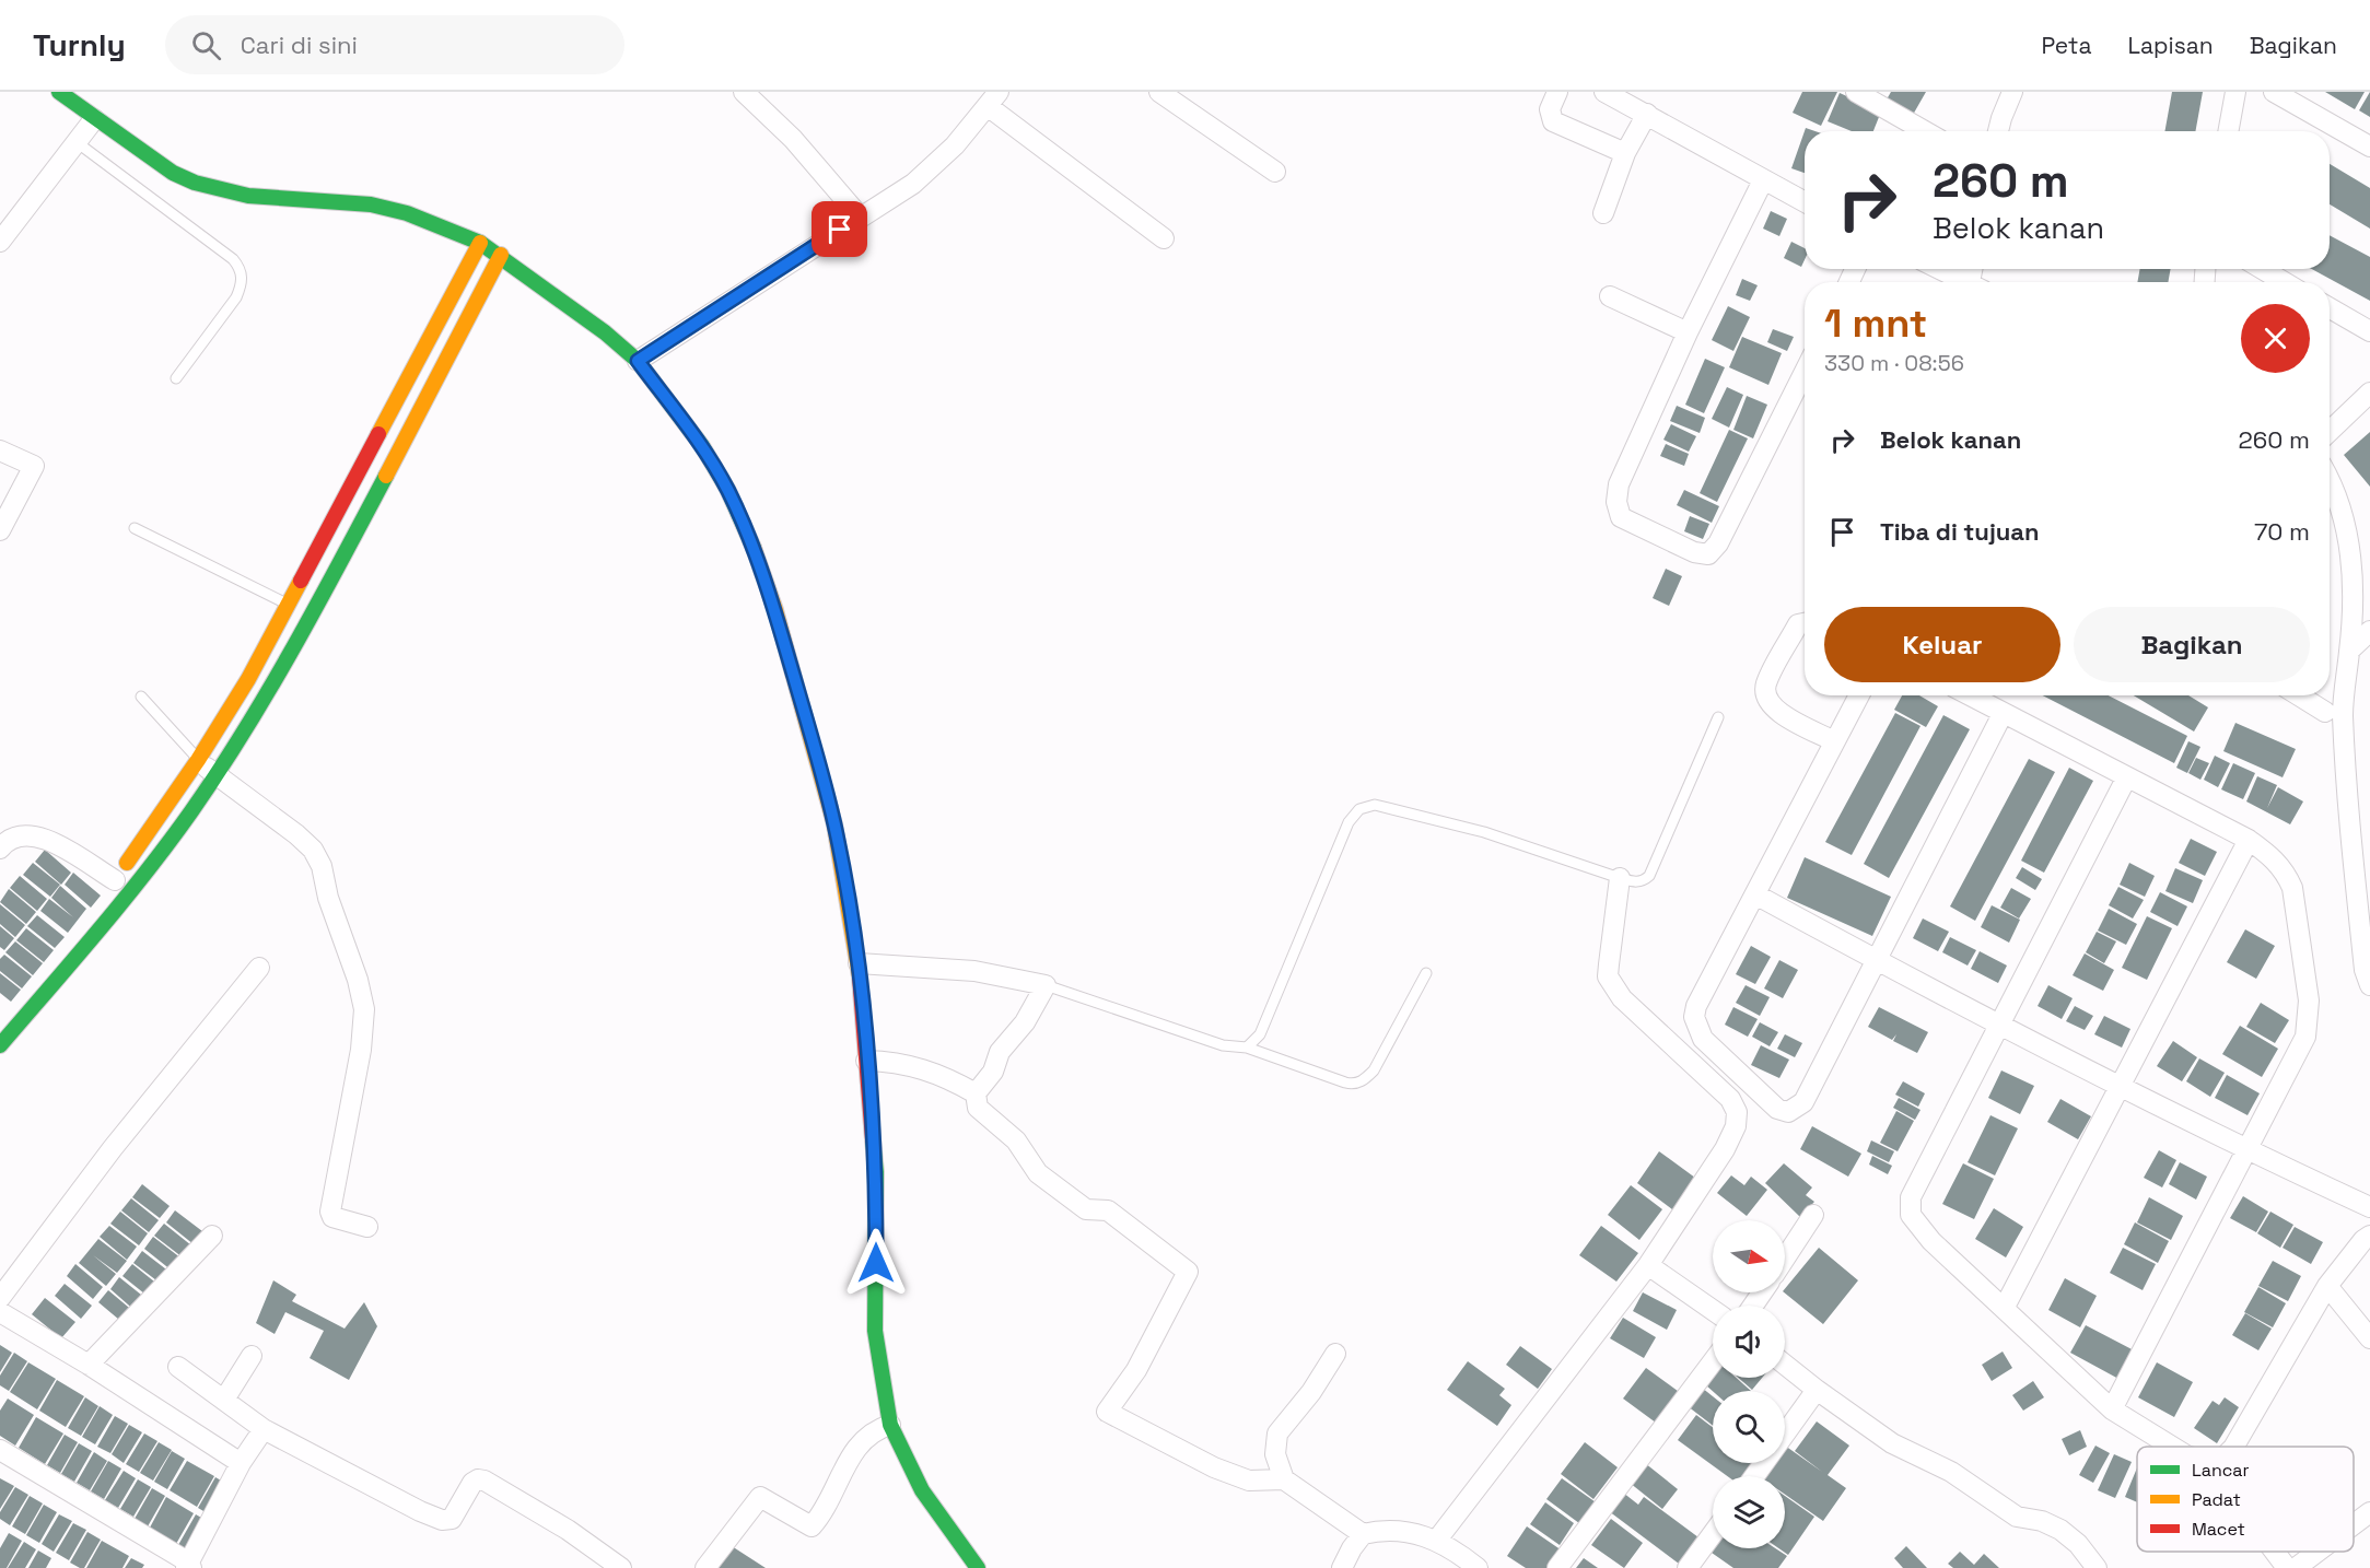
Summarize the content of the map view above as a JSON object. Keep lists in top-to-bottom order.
{
  "legend": ["Lancar", "Padat", "Macet"],
  "north": "right",
  "page": {
    "header": "Turnly",
    "search": "Cari di sini",
    "nav": ["Peta", "Lapisan", "Bagikan"],
    "turn": ["260 m", "Belok kanan"],
    "heading": ["1 mnt", "330 m · 08:56"],
    "list": [
      {
        "name": "Belok kanan",
        "value": "260 m"
      },
      {
        "name": "Tiba di tujuan",
        "value": "70 m"
      }
    ],
    "buttons": ["Keluar", "Bagikan"]
  }
}
